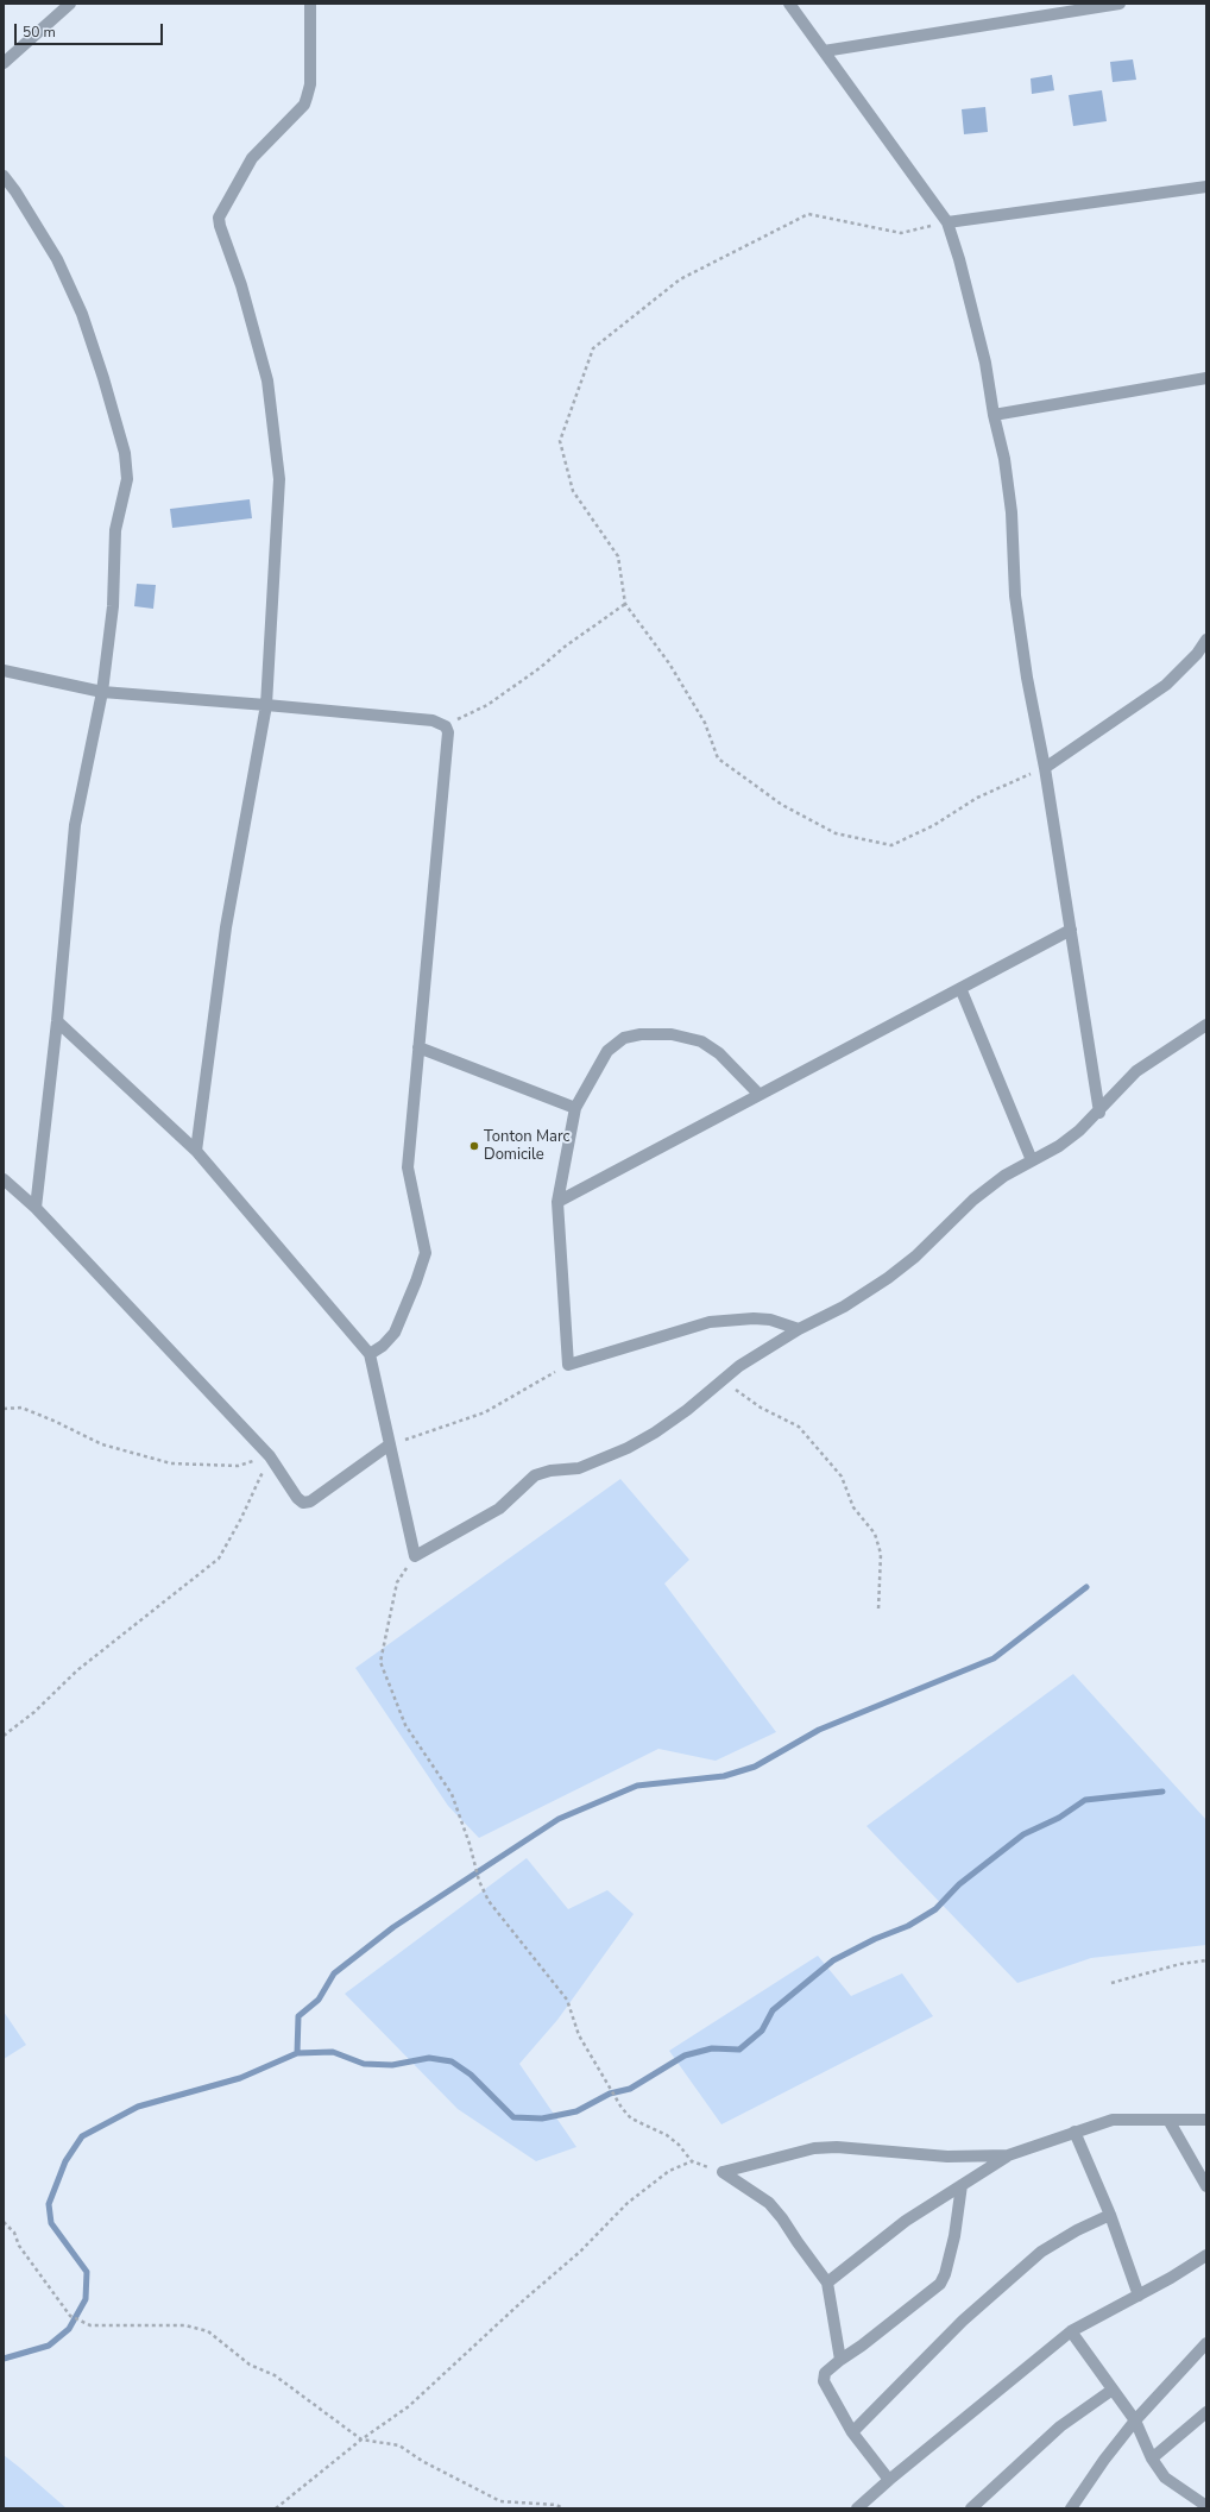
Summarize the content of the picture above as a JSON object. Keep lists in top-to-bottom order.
{
  "places": ["Tonton Marc Domicile"],
  "scale_bar": "50 m"
}
